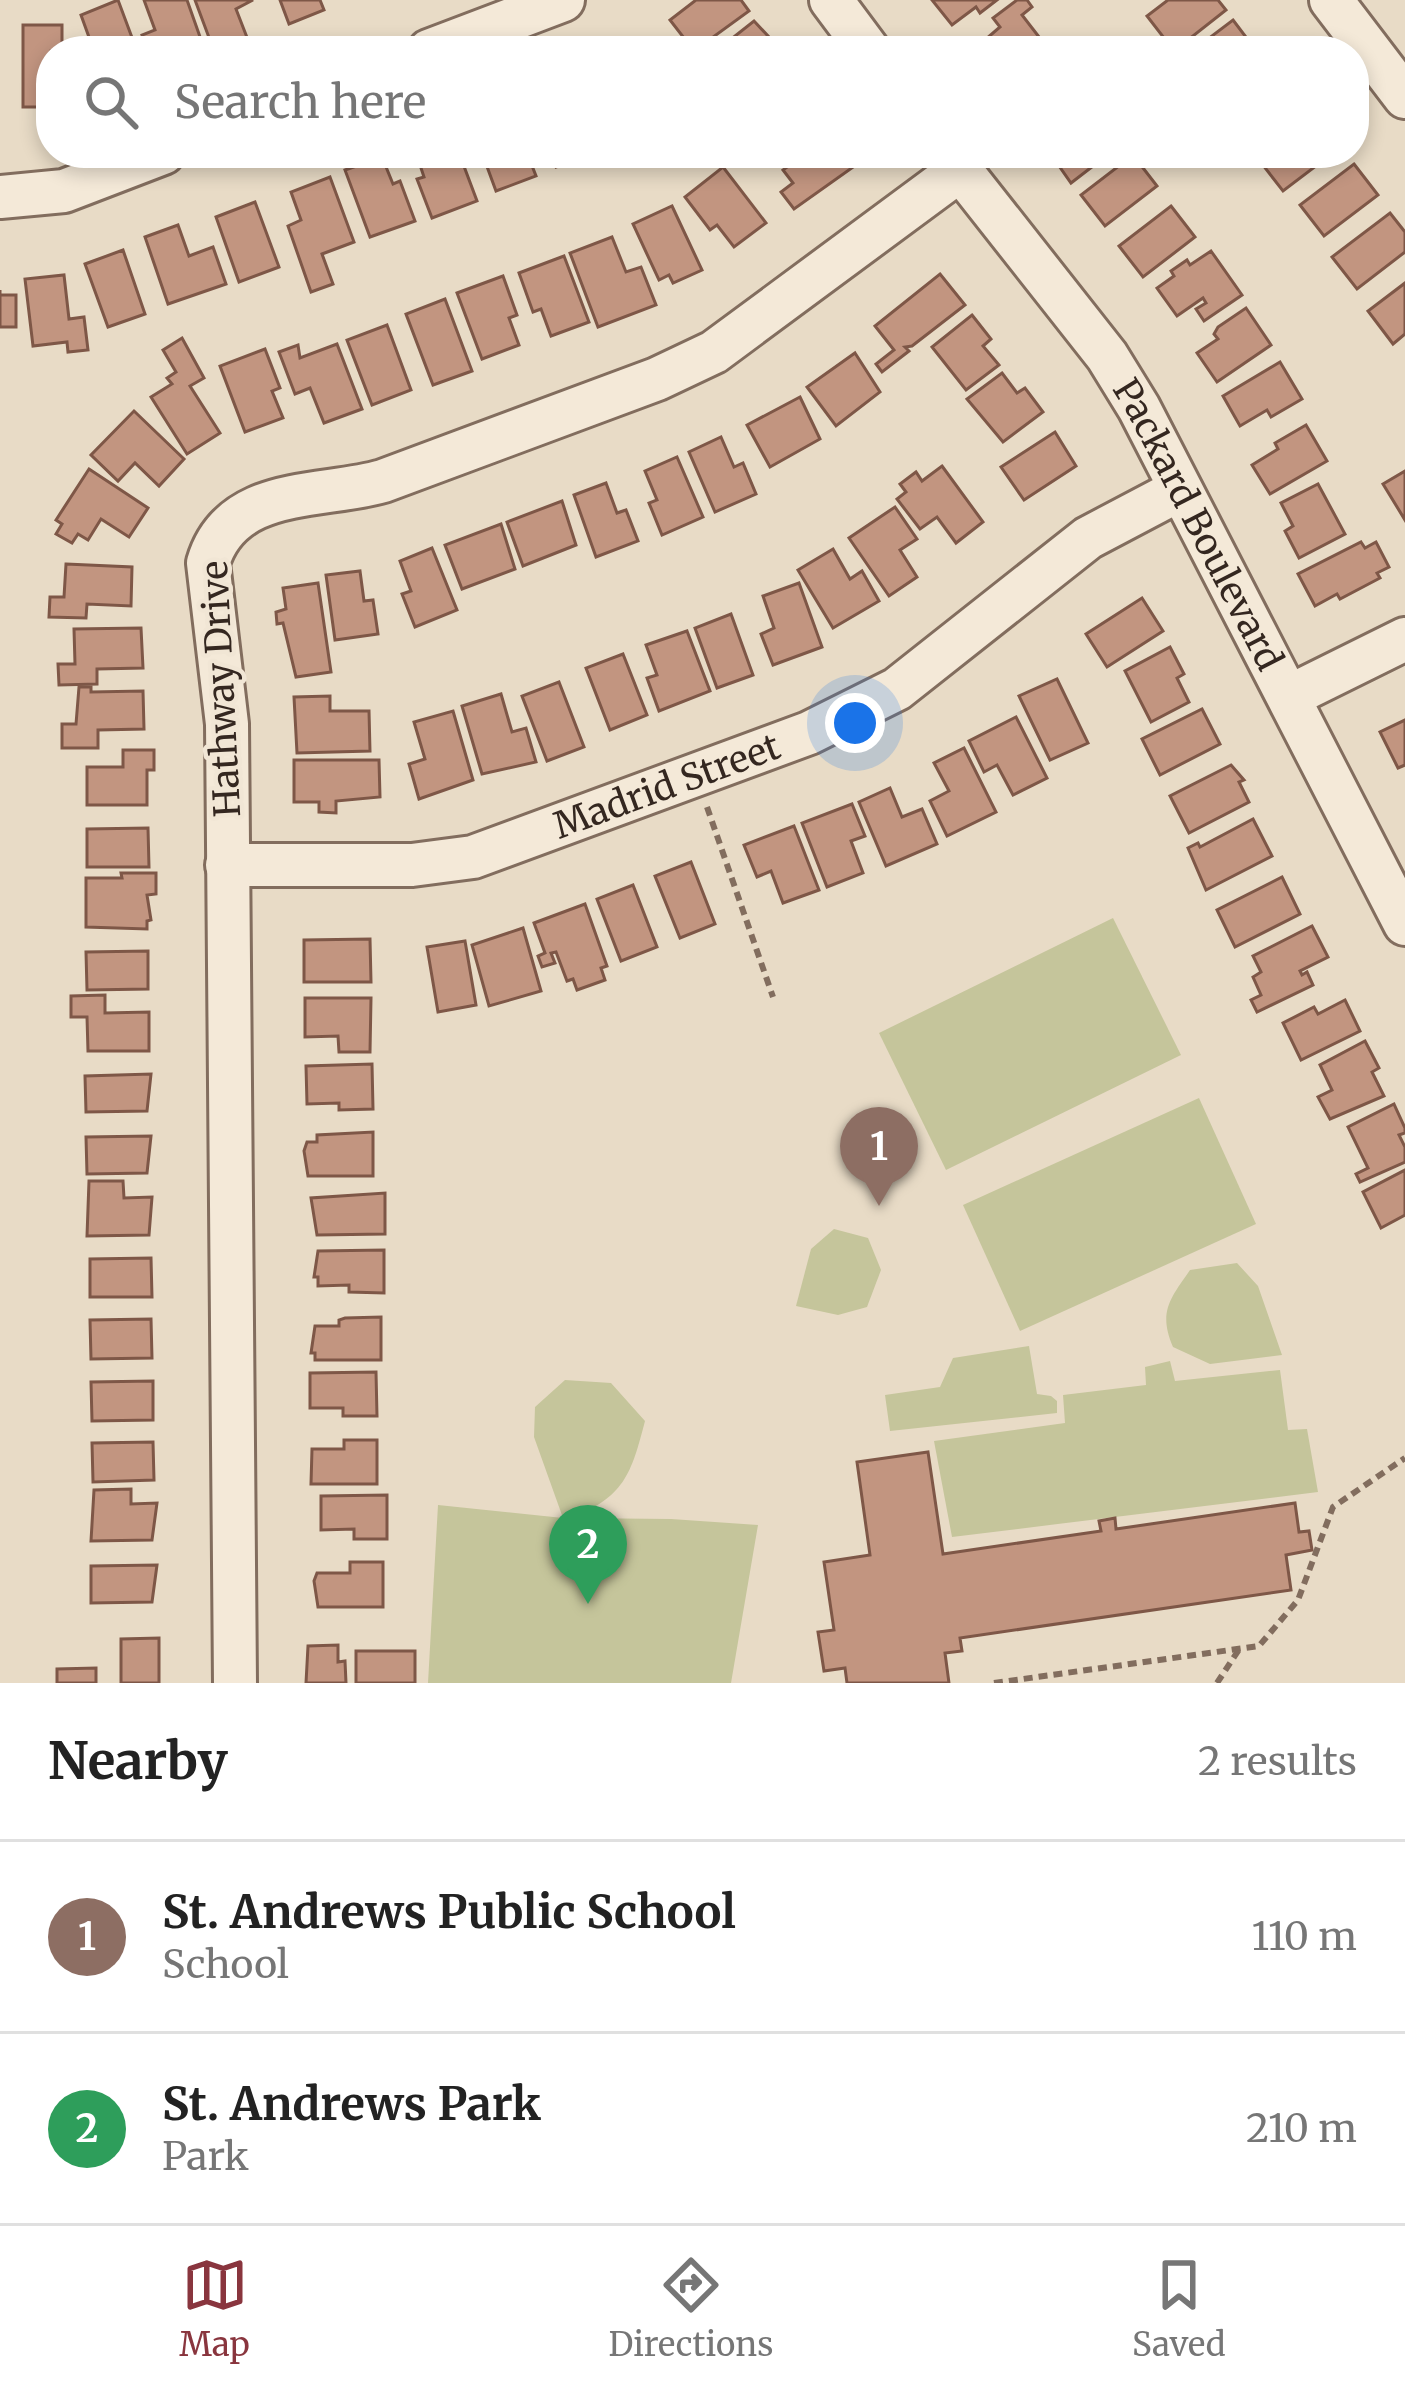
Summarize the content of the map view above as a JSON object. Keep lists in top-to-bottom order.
{
  "streets": {
    "street": ["Packard Boulevard", "Hathway Drive", "Madrid Street"]
  },
  "crossings": [
    ["Packard Boulevard", "Madrid Street"],
    ["Hathway Drive", "Madrid Street"]
  ],
  "page": {
    "search": "Search here",
    "pins": ["1", "2"],
    "heading": ["Nearby", "2 results"],
    "list": [
      {
        "mark": "1",
        "name": "St. Andrews Public School",
        "note": "School",
        "value": "110 m"
      },
      {
        "mark": "2",
        "name": "St. Andrews Park",
        "note": "Park",
        "value": "210 m"
      }
    ],
    "nav": ["Map", "Directions", "Saved"]
  }
}
